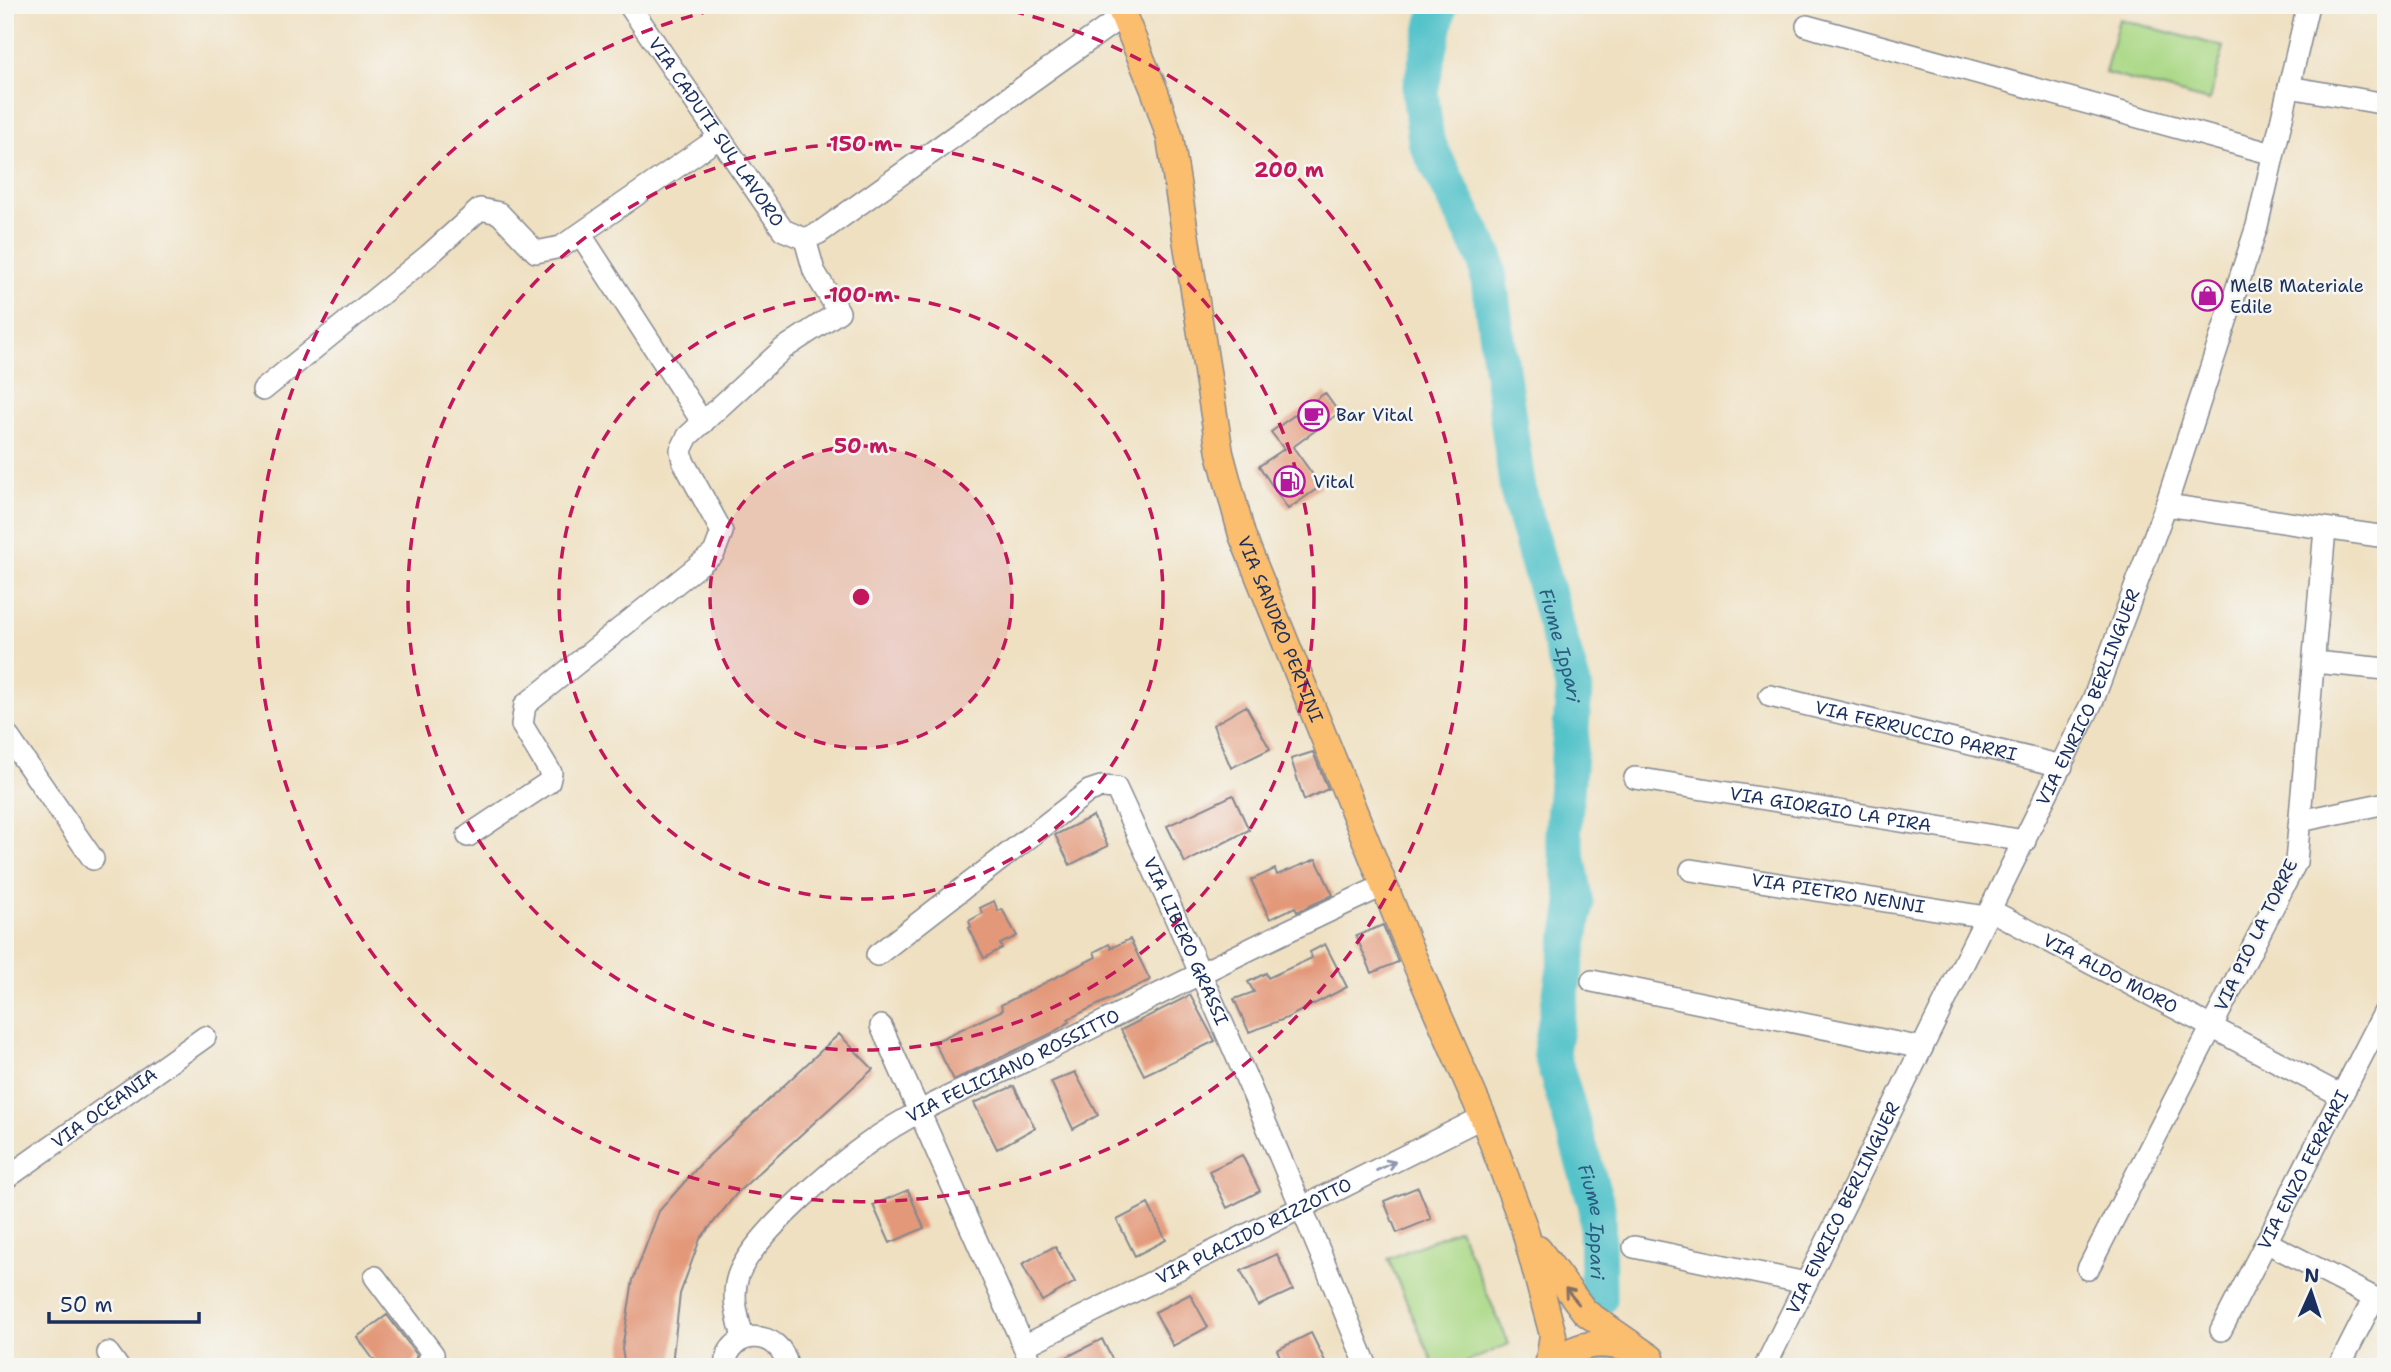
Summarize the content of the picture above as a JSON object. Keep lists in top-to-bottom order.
{
  "streets": {
    "main road": ["VIA SANDRO PERTINI"],
    "street": [
      "VIA CADUTI SUL LAVORO",
      "VIA ENRICO BERLINGUER",
      "VIA FERRUCCIO PARRI",
      "VIA GIORGIO LA PIRA",
      "VIA PIETRO NENNI",
      "VIA PIO LA TORRE",
      "VIA LIBERO GRASSI",
      "VIA ALDO MORO",
      "VIA FELICIANO ROSSITTO",
      "VIA OCEANIA",
      "VIA ENZO FERRARI",
      "VIA PLACIDO RIZZOTTO"
    ]
  },
  "crossings": [
    ["VIA CADUTI SUL LAVORO", "VIA SANDRO PERTINI"],
    ["VIA SANDRO PERTINI", "VIA FELICIANO ROSSITTO"],
    ["VIA SANDRO PERTINI", "VIA PLACIDO RIZZOTTO"],
    ["VIA ENRICO BERLINGUER", "VIA FERRUCCIO PARRI"],
    ["VIA ENRICO BERLINGUER", "VIA GIORGIO LA PIRA"],
    ["VIA ENRICO BERLINGUER", "VIA PIETRO NENNI"],
    ["VIA ENRICO BERLINGUER", "VIA ALDO MORO"],
    ["VIA PIETRO NENNI", "VIA ALDO MORO"],
    ["VIA PIO LA TORRE", "VIA ALDO MORO"],
    ["VIA LIBERO GRASSI", "VIA FELICIANO ROSSITTO"],
    ["VIA LIBERO GRASSI", "VIA PLACIDO RIZZOTTO"],
    ["VIA ALDO MORO", "VIA ENZO FERRARI"]
  ],
  "one_way": ["VIA PLACIDO RIZZOTTO"],
  "water": ["Fiume Ippari"],
  "places": {
    "shop": ["MelB Materiale Edile"],
    "cafe": ["Bar Vital"],
    "fuel station": ["Vital"]
  },
  "scale_bar": "50 m",
  "north": "top",
  "rings": [
    "150 m",
    "200 m",
    "100 m",
    "50 m"
  ]
}
